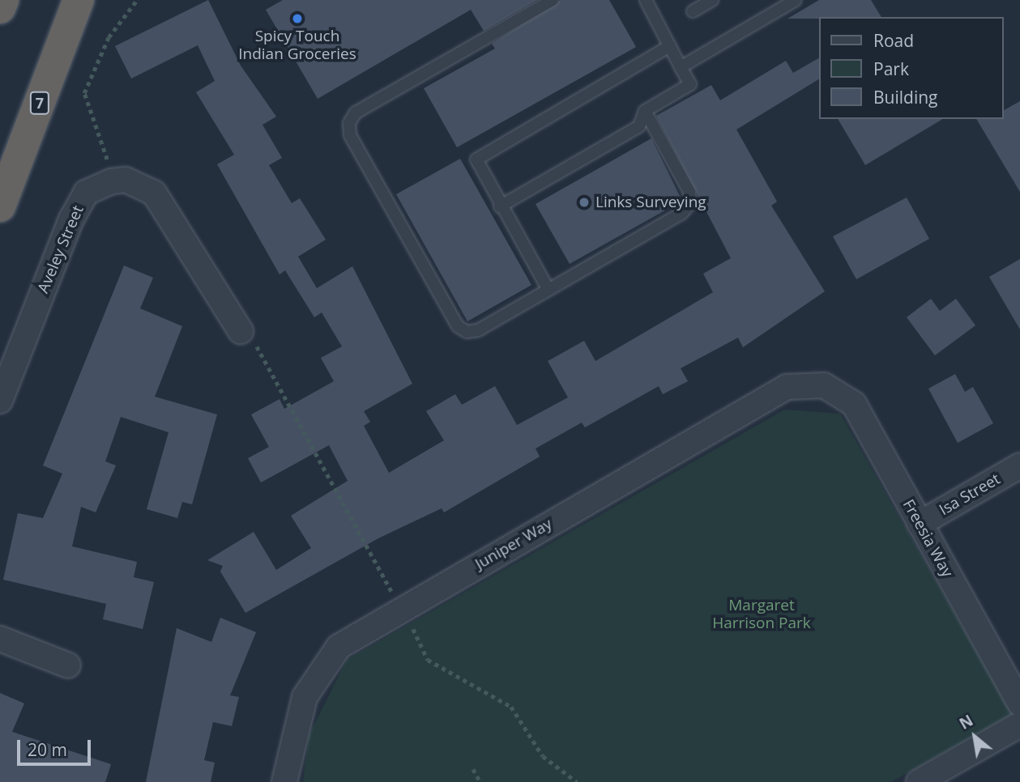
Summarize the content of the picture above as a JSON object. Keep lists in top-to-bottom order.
{
  "streets": {
    "highway": ["7"],
    "street": [
      "Aveley Street",
      "Isa Street",
      "Freesia Way",
      "Juniper Way"
    ]
  },
  "crossings": [
    ["Isa Street", "Freesia Way"],
    ["Freesia Way", "Juniper Way"]
  ],
  "parks": ["Margaret Harrison Park"],
  "places": ["Spicy Touch Indian Groceries", "Links Surveying"],
  "legend": ["Road", "Park", "Building"],
  "scale_bar": "20 m",
  "north": "top left"
}
